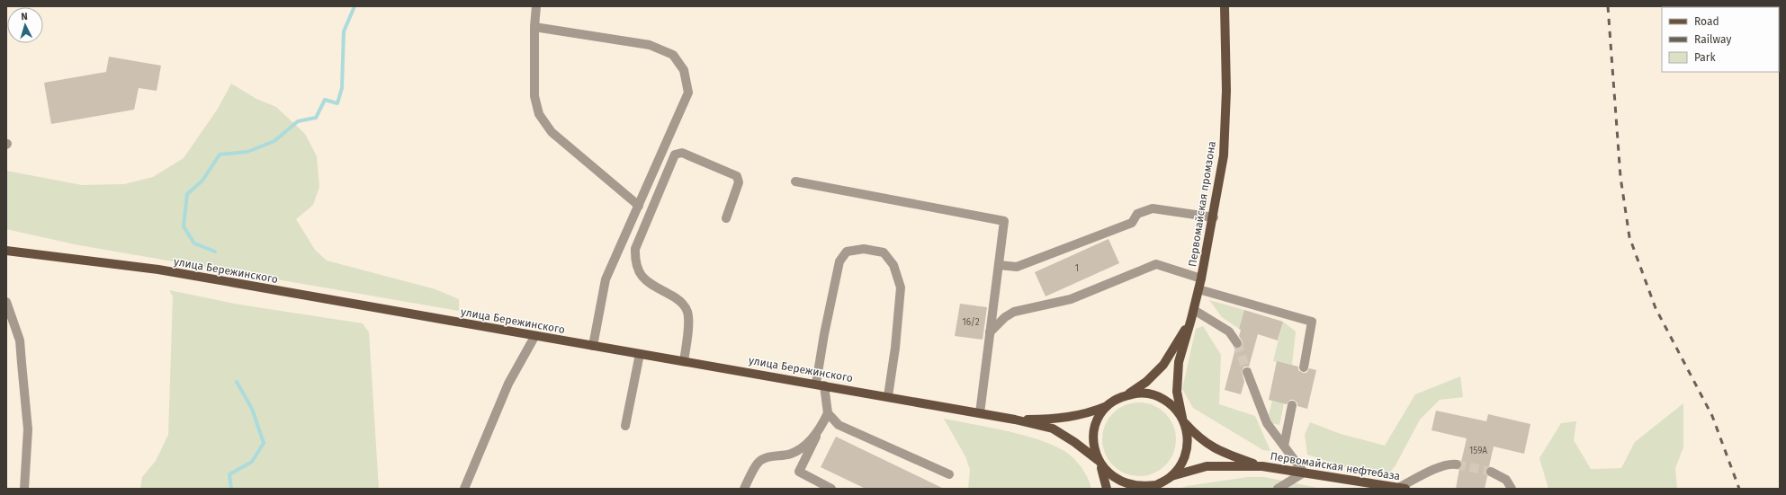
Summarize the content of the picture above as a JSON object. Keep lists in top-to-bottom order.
{
  "streets": {
    "main road": ["Первомайская промзона", "улица Бережинского", "Первомайская нефтебаза"]
  },
  "house_numbers": ["1", "16/2", "159А"],
  "legend": ["Road", "Railway", "Park"],
  "north": "top"
}
